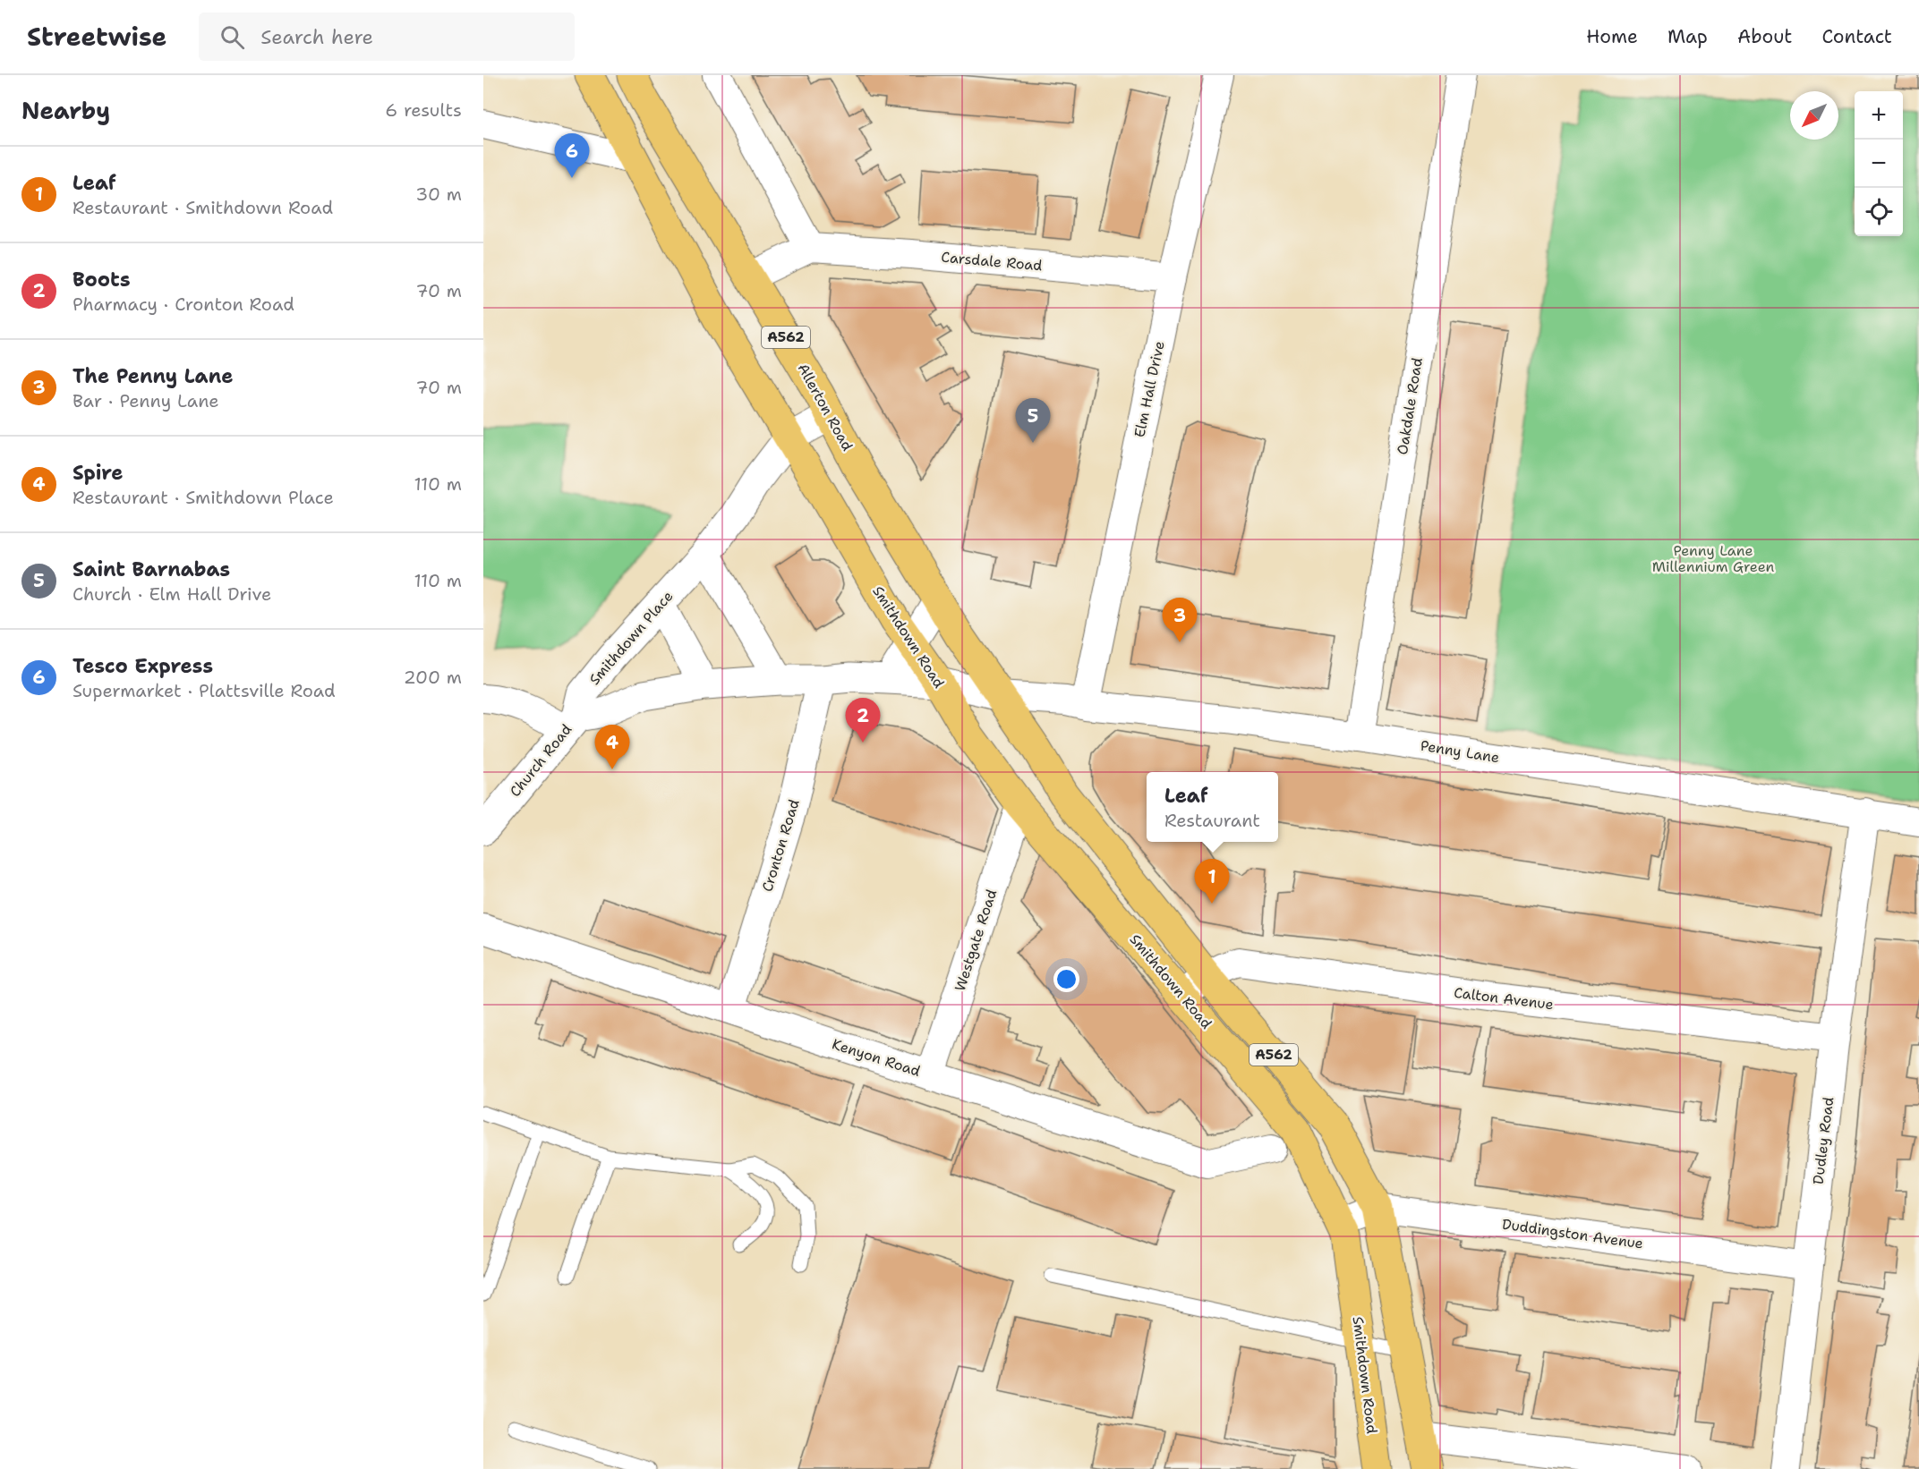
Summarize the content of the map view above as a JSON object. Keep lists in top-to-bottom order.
{
  "streets": {
    "highway": ["A562", "Allerton Road", "Smithdown Road"],
    "street": [
      "Carsdale Road",
      "Elm Hall Drive",
      "Oakdale Road",
      "Smithdown Place",
      "Penny Lane",
      "Church Road",
      "Cronton Road",
      "Westgate Road",
      "Calton Avenue",
      "Kenyon Road",
      "Dudley Road",
      "Duddingston Avenue"
    ]
  },
  "crossings": [
    ["Carsdale Road", "Elm Hall Drive"],
    ["A562", "Allerton Road"],
    ["A562", "Smithdown Road"],
    ["A562", "Smithdown Place"],
    ["A562", "Penny Lane"],
    ["A562", "Calton Avenue"],
    ["A562", "Duddingston Avenue"],
    ["Elm Hall Drive", "Penny Lane"],
    ["Oakdale Road", "Penny Lane"],
    ["Allerton Road", "Smithdown Place"],
    ["Smithdown Road", "Smithdown Place"],
    ["Smithdown Road", "Penny Lane"],
    ["Smithdown Road", "Westgate Road"],
    ["Smithdown Road", "Calton Avenue"],
    ["Smithdown Road", "Duddingston Avenue"],
    ["Smithdown Place", "Church Road"],
    ["Penny Lane", "Dudley Road"],
    ["Cronton Road", "Kenyon Road"],
    ["Westgate Road", "Kenyon Road"],
    ["Calton Avenue", "Dudley Road"],
    ["Dudley Road", "Duddingston Avenue"]
  ],
  "parks": ["Penny Lane Millennium Green"],
  "north": "bottom left",
  "page": {
    "header": "Streetwise",
    "search": "Search here",
    "nav": [
      "Home",
      "Map",
      "About",
      "Contact"
    ],
    "heading": ["Nearby", "6 results"],
    "map_buttons": ["+", "−"],
    "pins": [
      "6",
      "5",
      "3",
      "2",
      "4",
      "1"
    ],
    "list": [
      {
        "mark": "1",
        "name": "Leaf",
        "note": "Restaurant · Smithdown Road",
        "value": "30 m"
      },
      {
        "mark": "2",
        "name": "Boots",
        "note": "Pharmacy · Cronton Road",
        "value": "70 m"
      },
      {
        "mark": "3",
        "name": "The Penny Lane",
        "note": "Bar · Penny Lane",
        "value": "70 m"
      },
      {
        "mark": "4",
        "name": "Spire",
        "note": "Restaurant · Smithdown Place",
        "value": "110 m"
      },
      {
        "mark": "5",
        "name": "Saint Barnabas",
        "note": "Church · Elm Hall Drive",
        "value": "110 m"
      },
      {
        "mark": "6",
        "name": "Tesco Express",
        "note": "Supermarket · Plattsville Road",
        "value": "200 m"
      }
    ],
    "popup": ["Leaf", "Restaurant"]
  }
}
